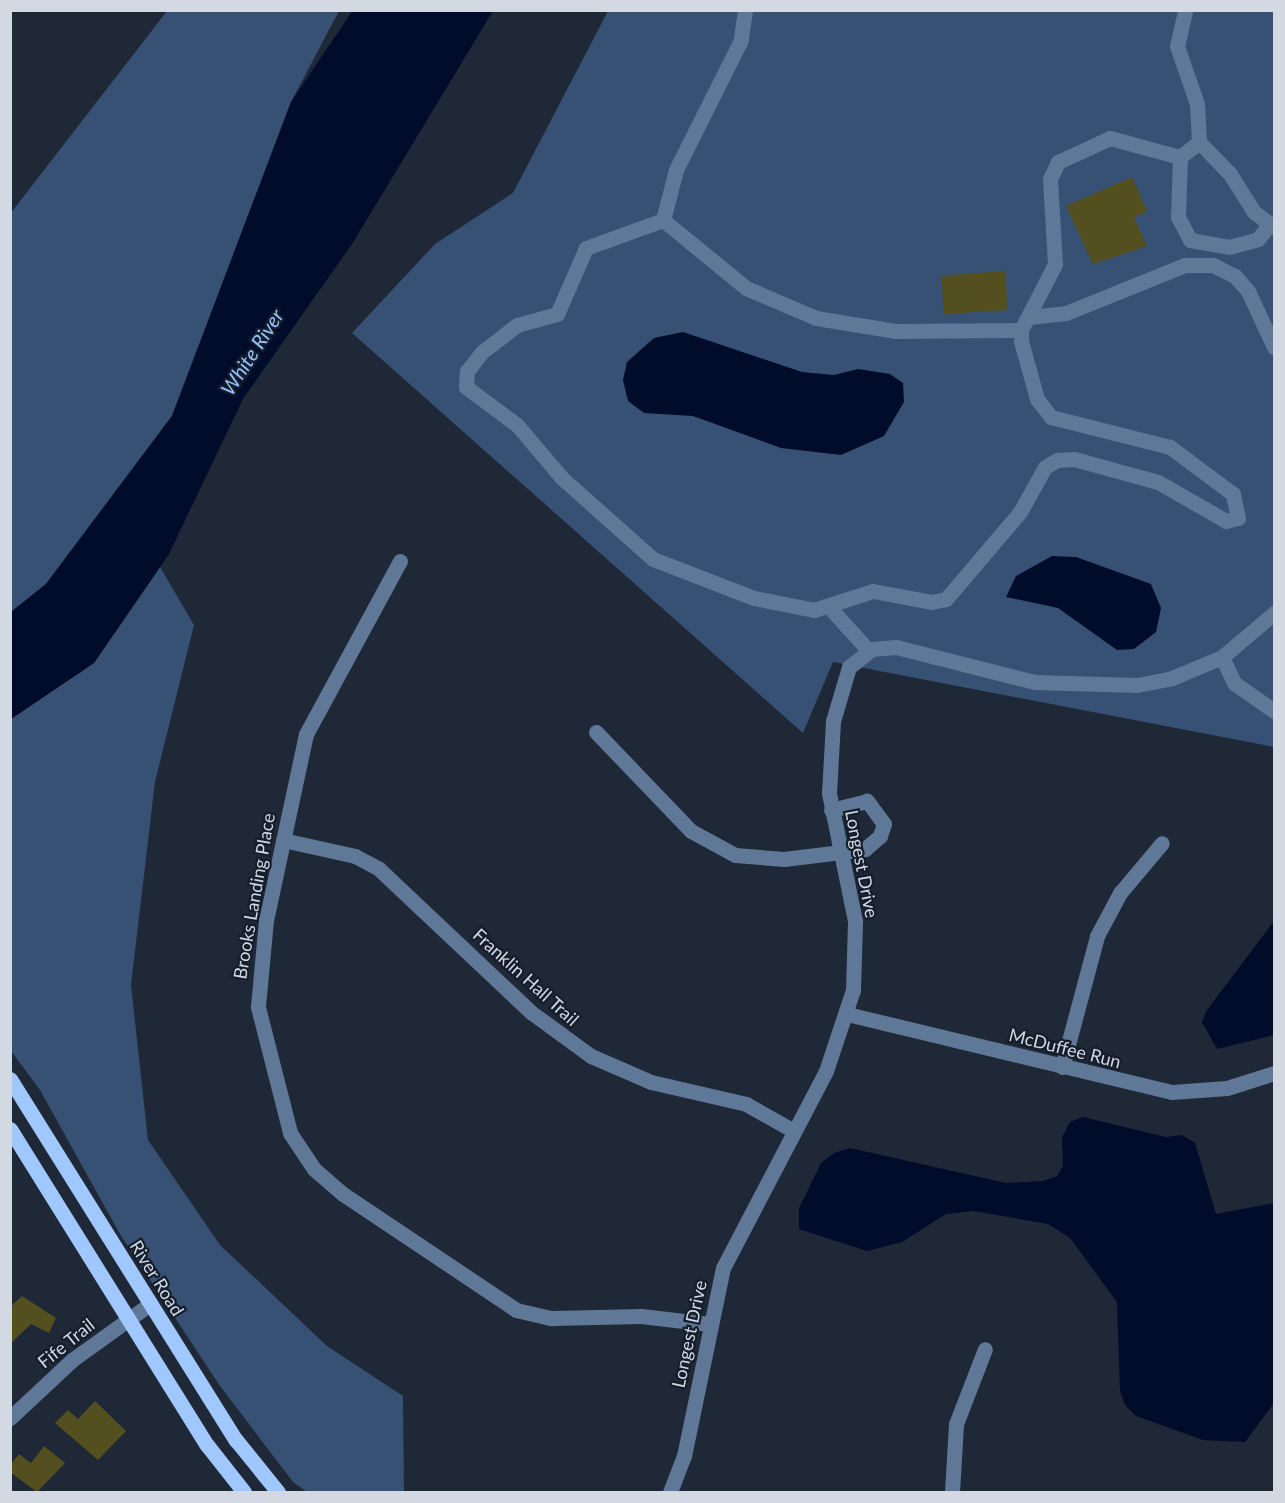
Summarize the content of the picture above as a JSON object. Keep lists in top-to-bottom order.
{
  "streets": {
    "main road": ["River Road"],
    "street": [
      "Longest Drive",
      "Brooks Landing Place",
      "Franklin Hall Trail",
      "McDuffee Run",
      "Fife Trail"
    ]
  },
  "crossings": [
    ["Longest Drive", "Brooks Landing Place"],
    ["Longest Drive", "Franklin Hall Trail"],
    ["Longest Drive", "McDuffee Run"],
    ["Brooks Landing Place", "Franklin Hall Trail"],
    ["River Road", "Fife Trail"]
  ],
  "water": ["White River"]
}
